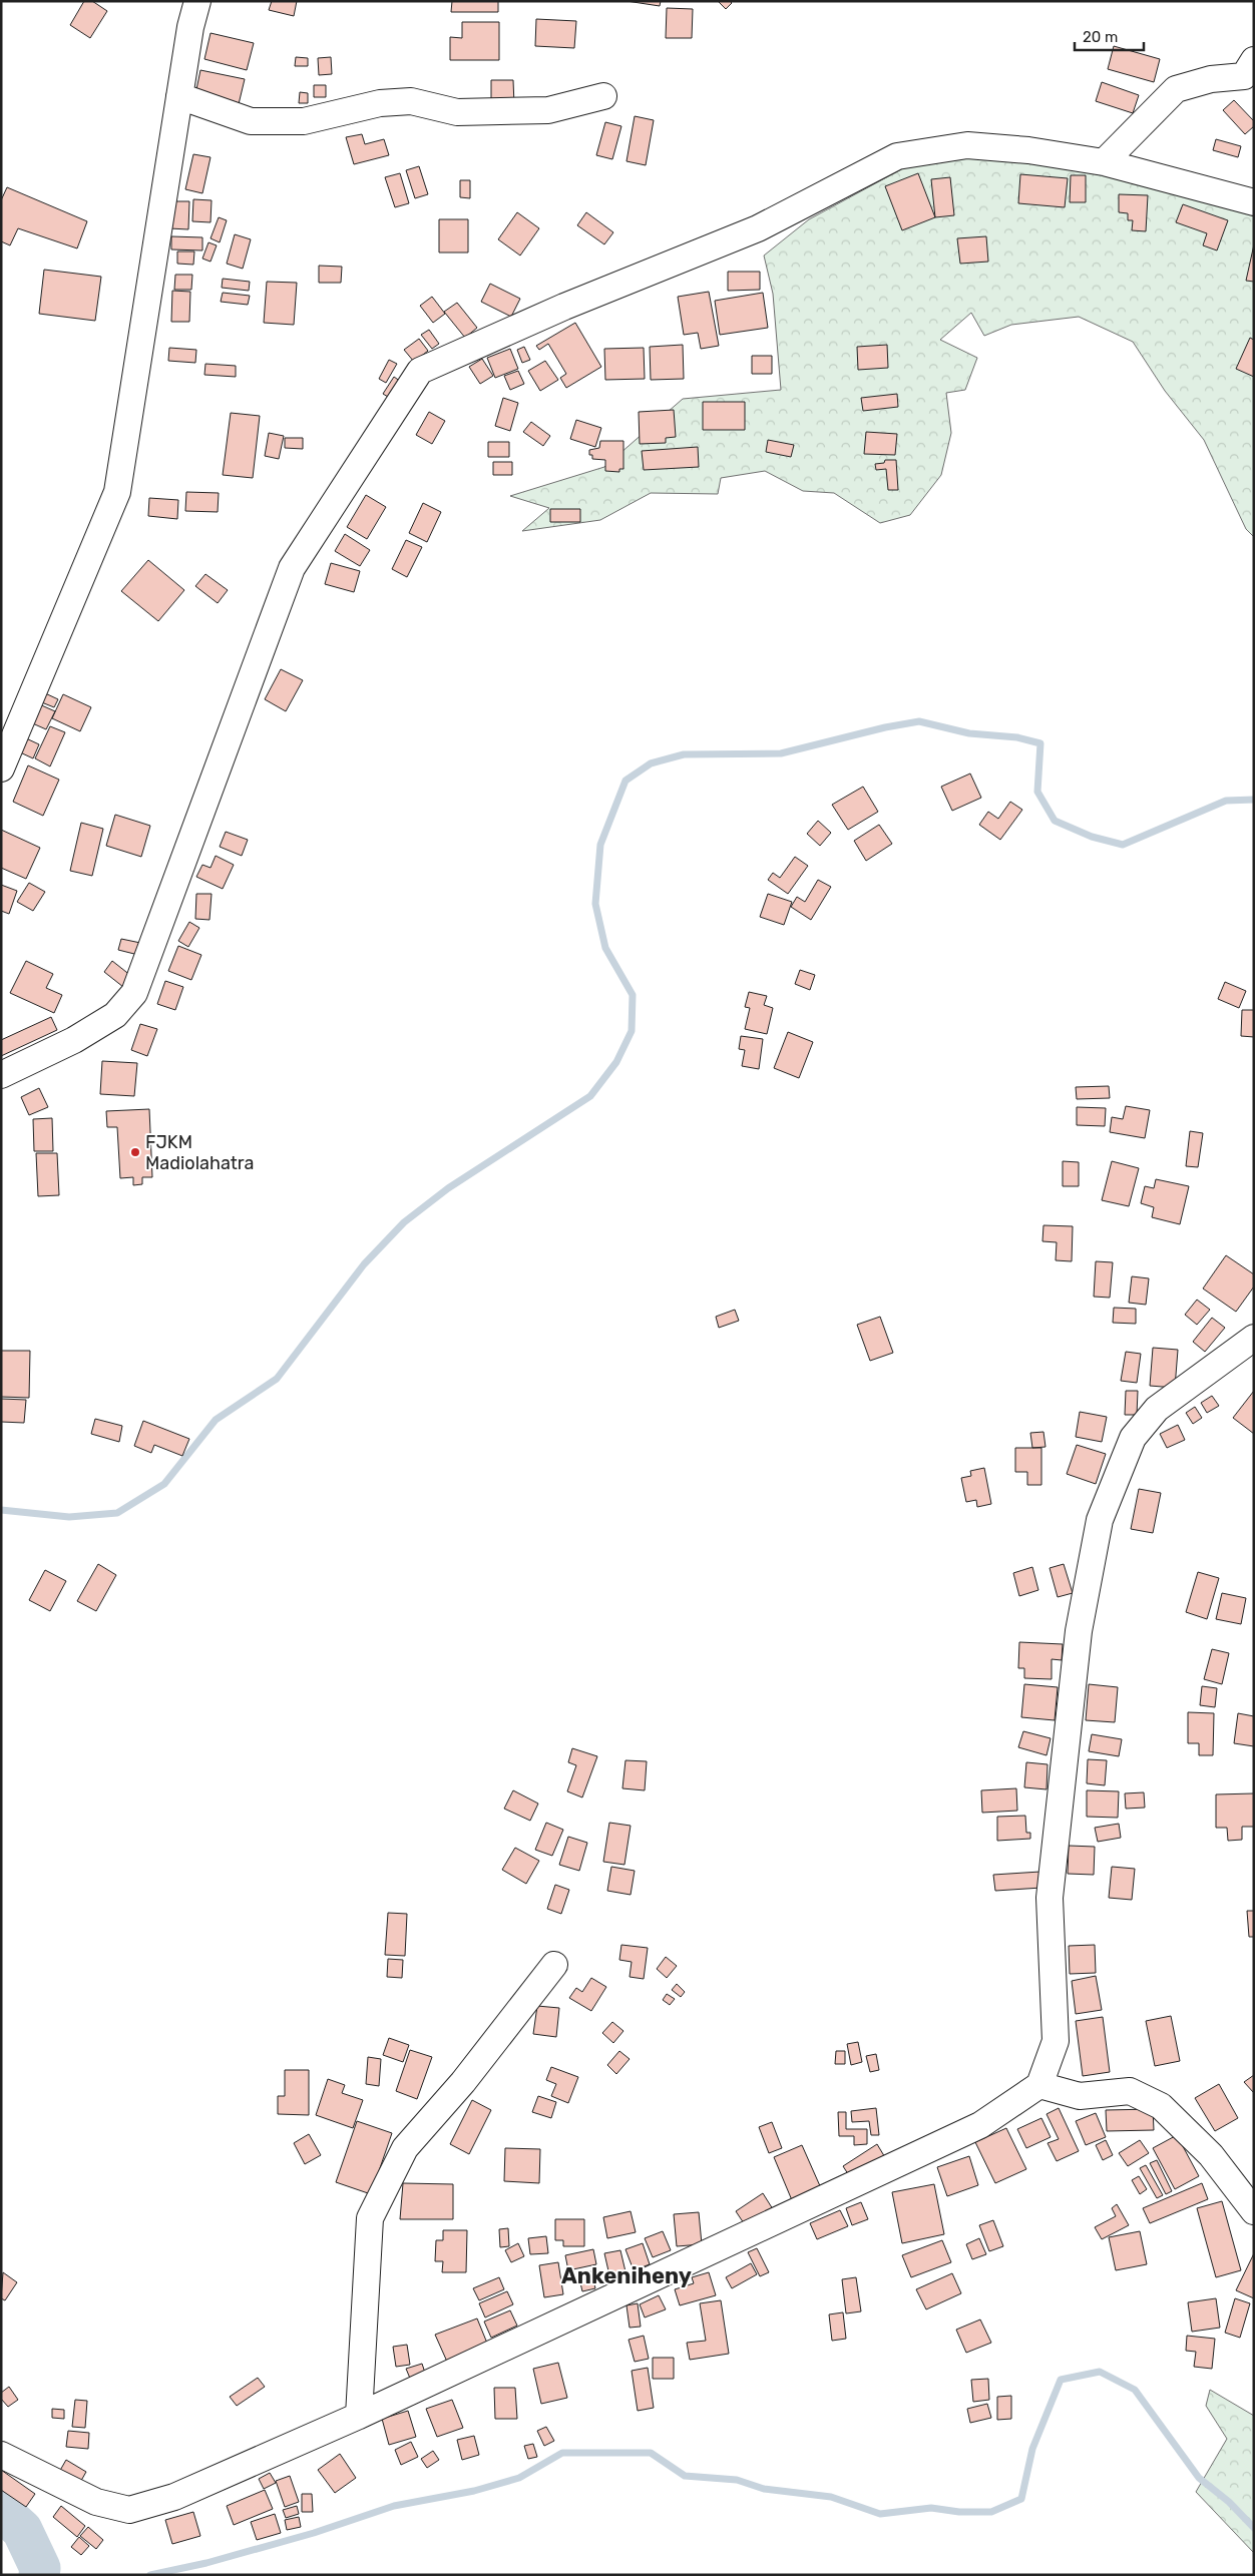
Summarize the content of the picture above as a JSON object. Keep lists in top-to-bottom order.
{
  "districts": ["Ankeniheny"],
  "places": ["FJKM Madiolahatra"],
  "scale_bar": "20 m"
}
